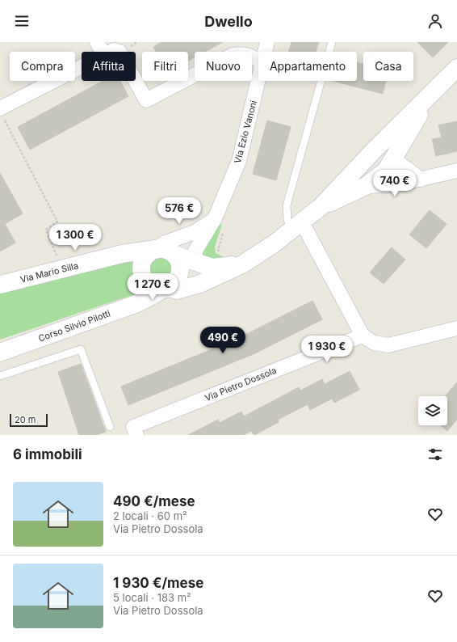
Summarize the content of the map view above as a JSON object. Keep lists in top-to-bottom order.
{
  "streets": {
    "street": [
      "Via Ezio Vanoni",
      "Via Mario Silla",
      "Corso Silvio Pilotti",
      "Via Pietro Dossola"
    ]
  },
  "crossings": [
    ["Via Mario Silla", "Corso Silvio Pilotti"]
  ],
  "scale_bar": "20 m",
  "page": {
    "header": "Dwello",
    "chip": [
      "Compra",
      "Affitta",
      "Filtri",
      "Nuovo",
      "Appartamento",
      "Casa"
    ],
    "price": [
      "740 €",
      "576 €",
      "1 300 €",
      "1 270 €",
      "490 €",
      "1 930 €"
    ],
    "scale": "20 m",
    "heading": "6 immobili",
    "list": [
      {
        "name": "490 €/mese",
        "note": "2 locali · 60 m² · Via Pietro Dossola"
      },
      {
        "name": "1 930 €/mese",
        "note": "5 locali · 183 m² · Via Pietro Dossola"
      }
    ]
  }
}
